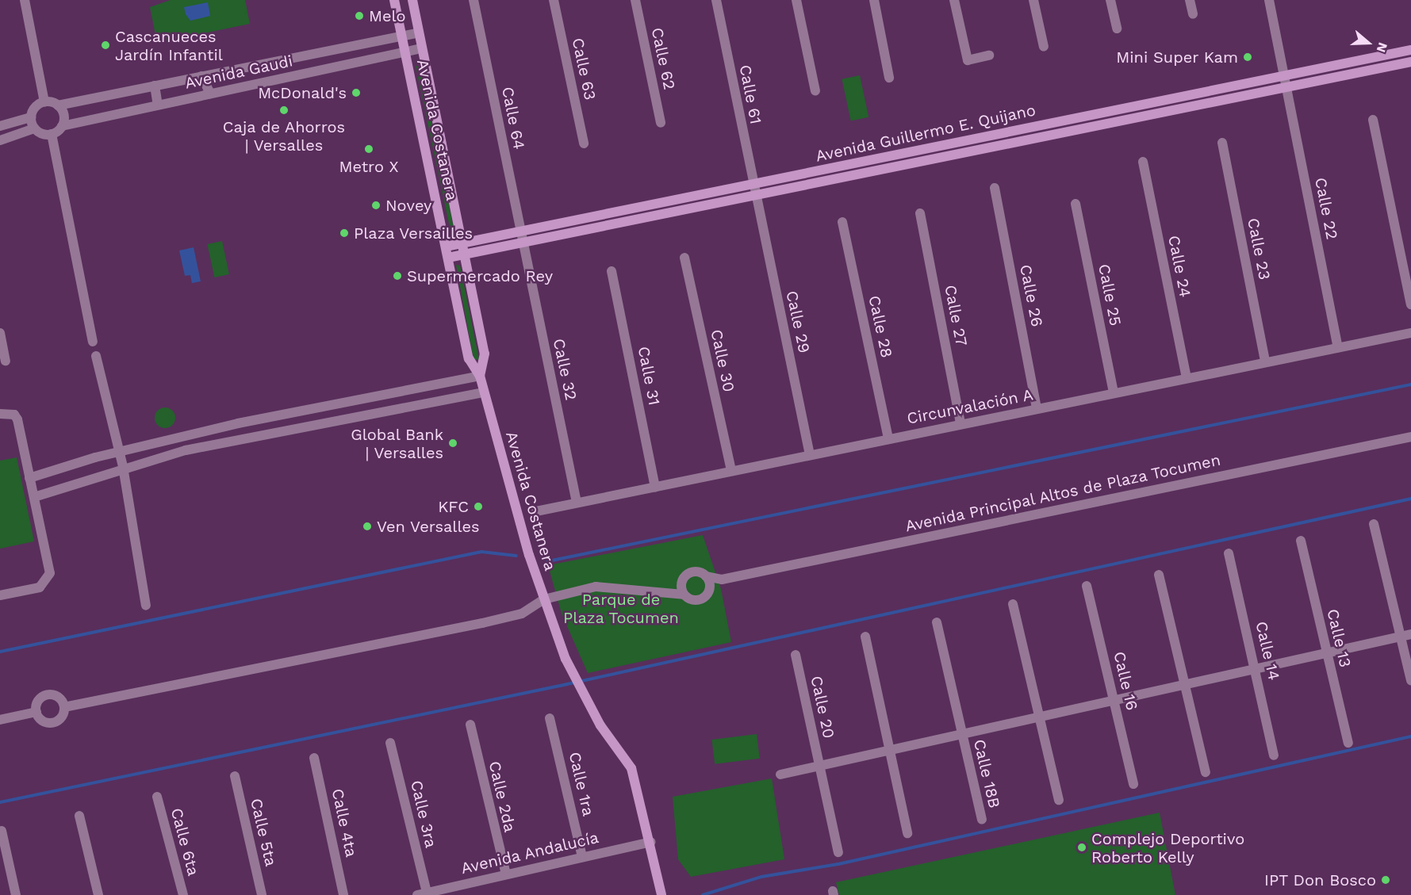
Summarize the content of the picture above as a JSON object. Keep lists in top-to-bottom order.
{
  "streets": {
    "street": [
      "Calle 62",
      "Calle 63",
      "Avenida Gaudi",
      "Calle 61",
      "Calle 64",
      "Avenida Costanera",
      "Avenida Guillermo E. Quijano",
      "Calle 22",
      "Calle 23",
      "Calle 24",
      "Calle 25",
      "Calle 26",
      "Calle 27",
      "Calle 29",
      "Calle 28",
      "Calle 30",
      "Calle 32",
      "Calle 31",
      "Circunvalación A",
      "Avenida Principal Altos de Plaza Tocumen",
      "Calle 13",
      "Calle 14",
      "Calle 16",
      "Calle 20",
      "Calle 18B",
      "Calle 1ra",
      "Calle 2da",
      "Calle 3ra",
      "Calle 4ta",
      "Calle 5ta",
      "Calle 6ta",
      "Avenida Andalucía"
    ]
  },
  "crossings": [
    ["Avenida Gaudi", "Avenida Costanera"],
    ["Calle 61", "Avenida Guillermo E. Quijano"],
    ["Calle 61", "Calle 29"],
    ["Calle 64", "Avenida Guillermo E. Quijano"],
    ["Calle 64", "Calle 32"],
    ["Avenida Costanera", "Avenida Guillermo E. Quijano"],
    ["Avenida Costanera", "Avenida Andalucía"],
    ["Avenida Guillermo E. Quijano", "Calle 22"],
    ["Avenida Guillermo E. Quijano", "Calle 29"],
    ["Avenida Guillermo E. Quijano", "Calle 32"],
    ["Calle 22", "Circunvalación A"],
    ["Calle 23", "Circunvalación A"],
    ["Calle 24", "Circunvalación A"],
    ["Calle 25", "Circunvalación A"],
    ["Calle 26", "Circunvalación A"],
    ["Calle 27", "Circunvalación A"],
    ["Calle 29", "Circunvalación A"],
    ["Calle 28", "Circunvalación A"],
    ["Calle 30", "Circunvalación A"],
    ["Calle 32", "Circunvalación A"],
    ["Calle 31", "Circunvalación A"],
    ["Calle 1ra", "Avenida Andalucía"],
    ["Calle 2da", "Avenida Andalucía"],
    ["Calle 3ra", "Avenida Andalucía"]
  ],
  "parks": ["Parque de Plaza Tocumen"],
  "places": [
    "Melo",
    "Cascanueces Jardín Infantil",
    "Mini Super Kam",
    "McDonald's",
    "Caja de Ahorros | Versalles",
    "Metro X",
    "Novey",
    "Plaza Versailles",
    "Supermercado Rey",
    "Global Bank | Versalles",
    "KFC",
    "Ven Versalles",
    "Complejo Deportivo Roberto Kelly",
    "IPT Don Bosco"
  ],
  "north": "right"
}
